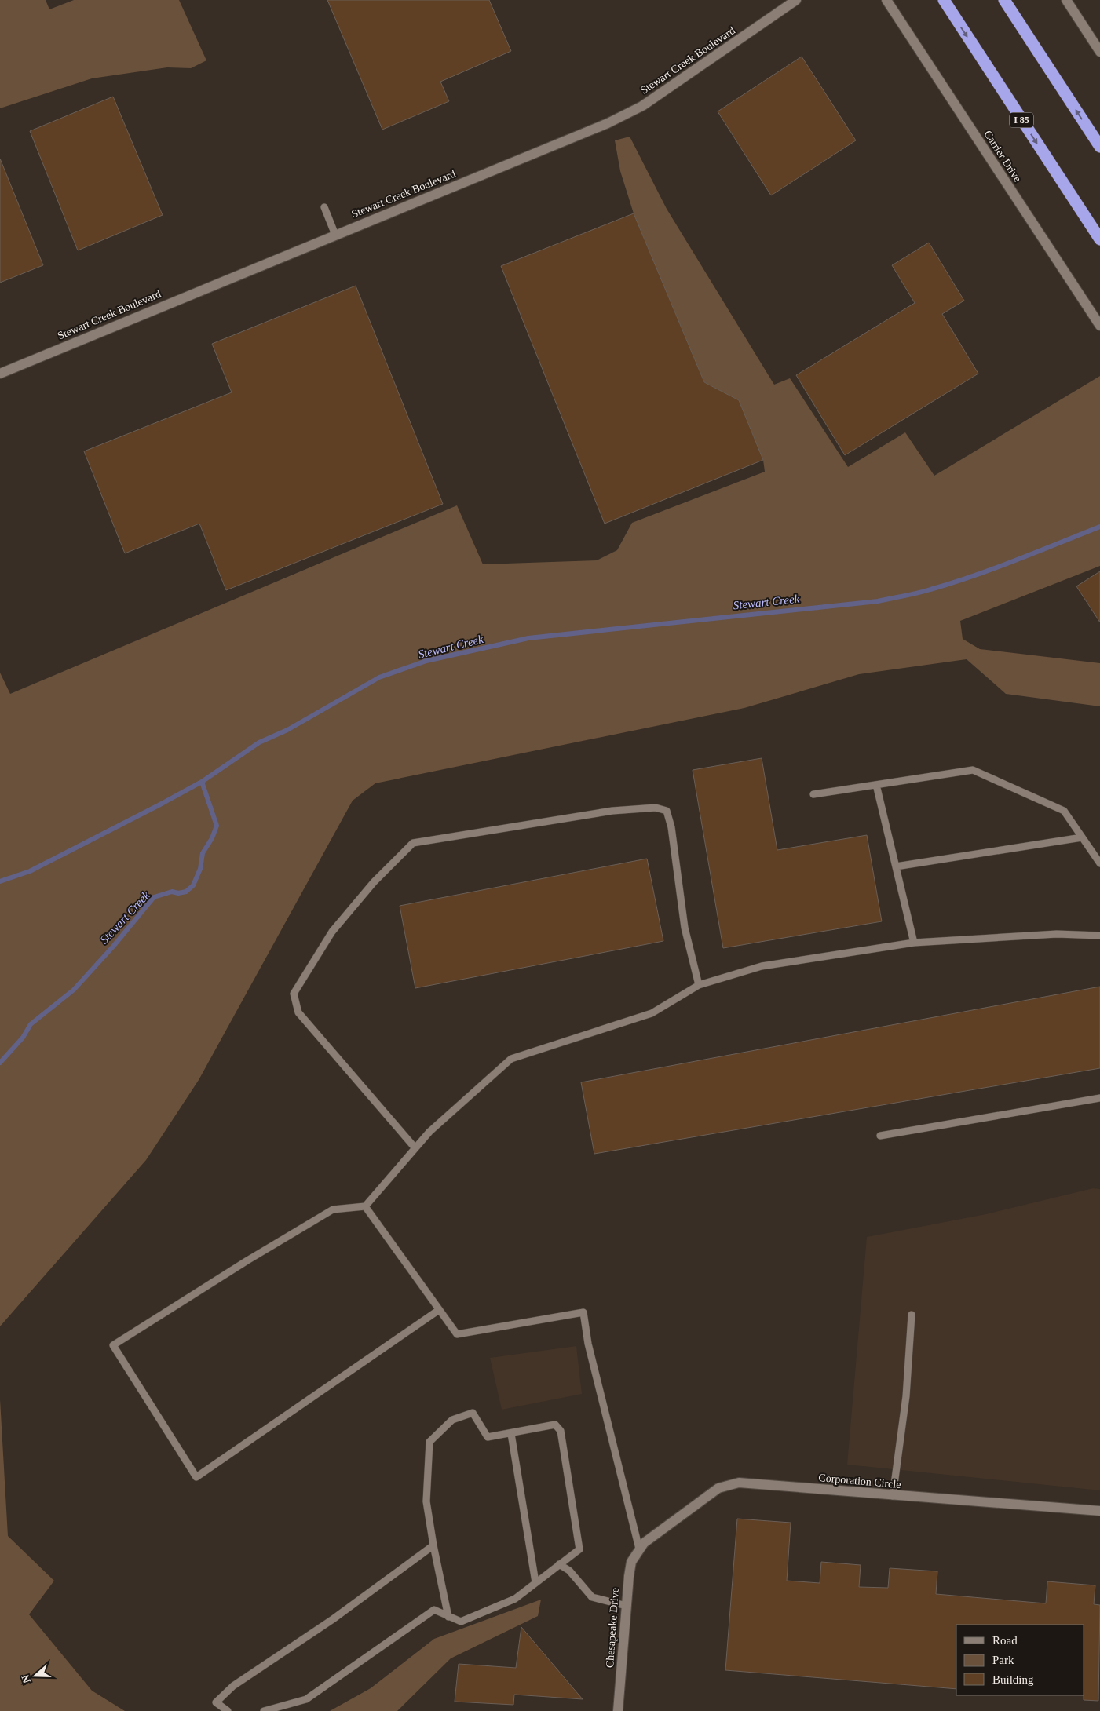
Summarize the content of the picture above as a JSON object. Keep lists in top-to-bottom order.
{
  "streets": {
    "highway": ["I 85"],
    "street": [
      "Stewart Creek Boulevard",
      "Carrier Drive",
      "Corporation Circle",
      "Chesapeake Drive"
    ]
  },
  "crossings": [
    ["Corporation Circle", "Chesapeake Drive"]
  ],
  "water": ["Stewart Creek"],
  "legend": ["Road", "Park", "Building"],
  "north": "left"
}
